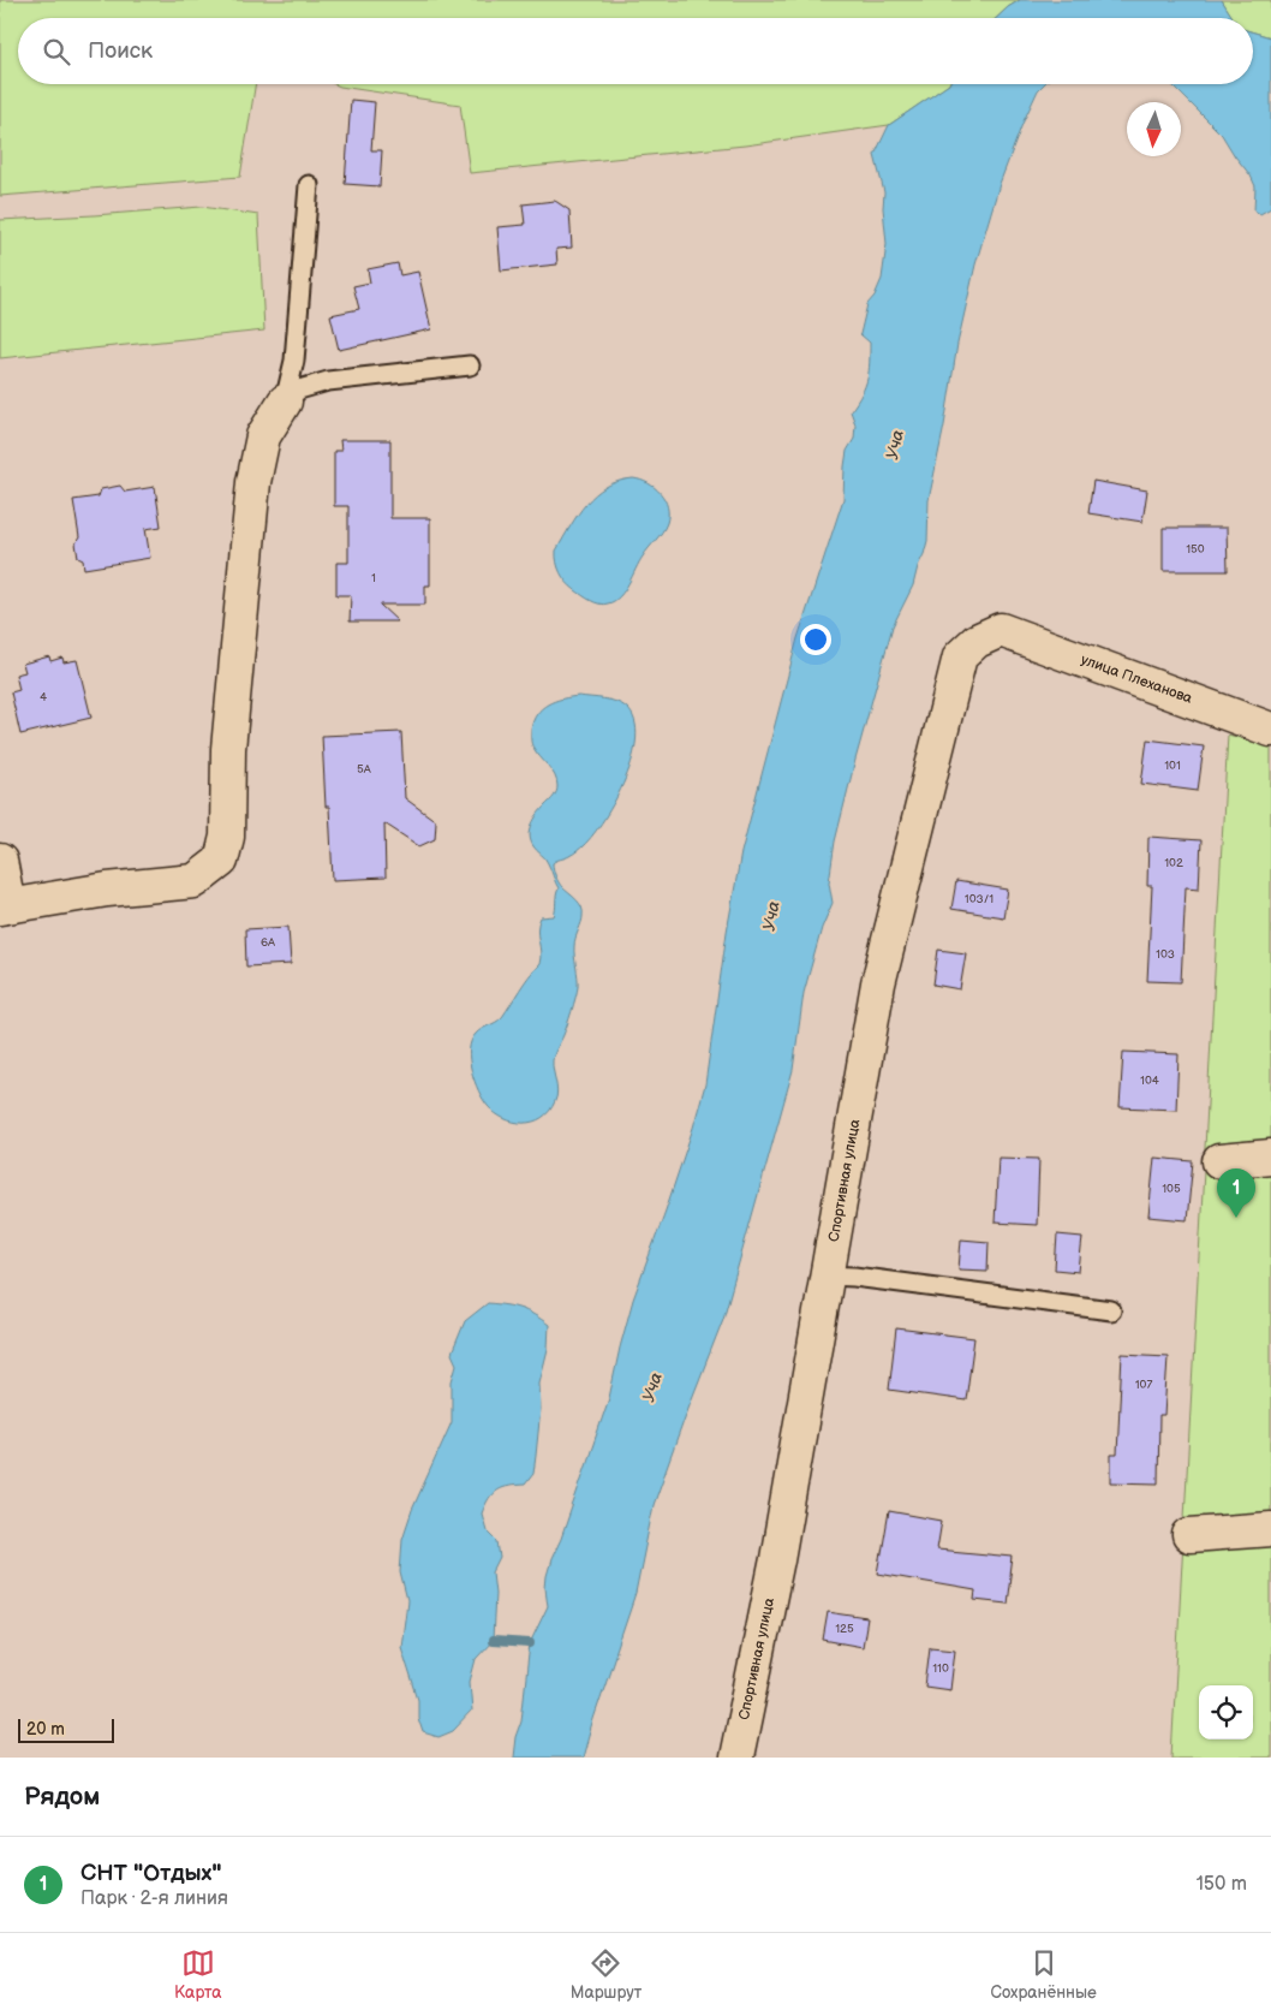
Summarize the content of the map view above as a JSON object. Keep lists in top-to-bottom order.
{
  "streets": {
    "street": ["улица Плеханова", "Спортивная улица"]
  },
  "crossings": [
    ["улица Плеханова", "Спортивная улица"]
  ],
  "water": ["Уча"],
  "house_numbers": [
    "150",
    "1",
    "4",
    "101",
    "5А",
    "102",
    "103/1",
    "6А",
    "103",
    "104",
    "105",
    "107",
    "125",
    "110"
  ],
  "scale_bar": "20 m",
  "north": "bottom",
  "page": {
    "search": "Поиск",
    "pins": "1",
    "scale": "20 m",
    "heading": "Рядом",
    "list": [
      {
        "mark": "1",
        "name": "СНТ \"Отдых\"",
        "note": "Парк · 2-я линия",
        "value": "150 m"
      }
    ],
    "nav": ["Карта", "Маршрут", "Сохранённые"]
  }
}
